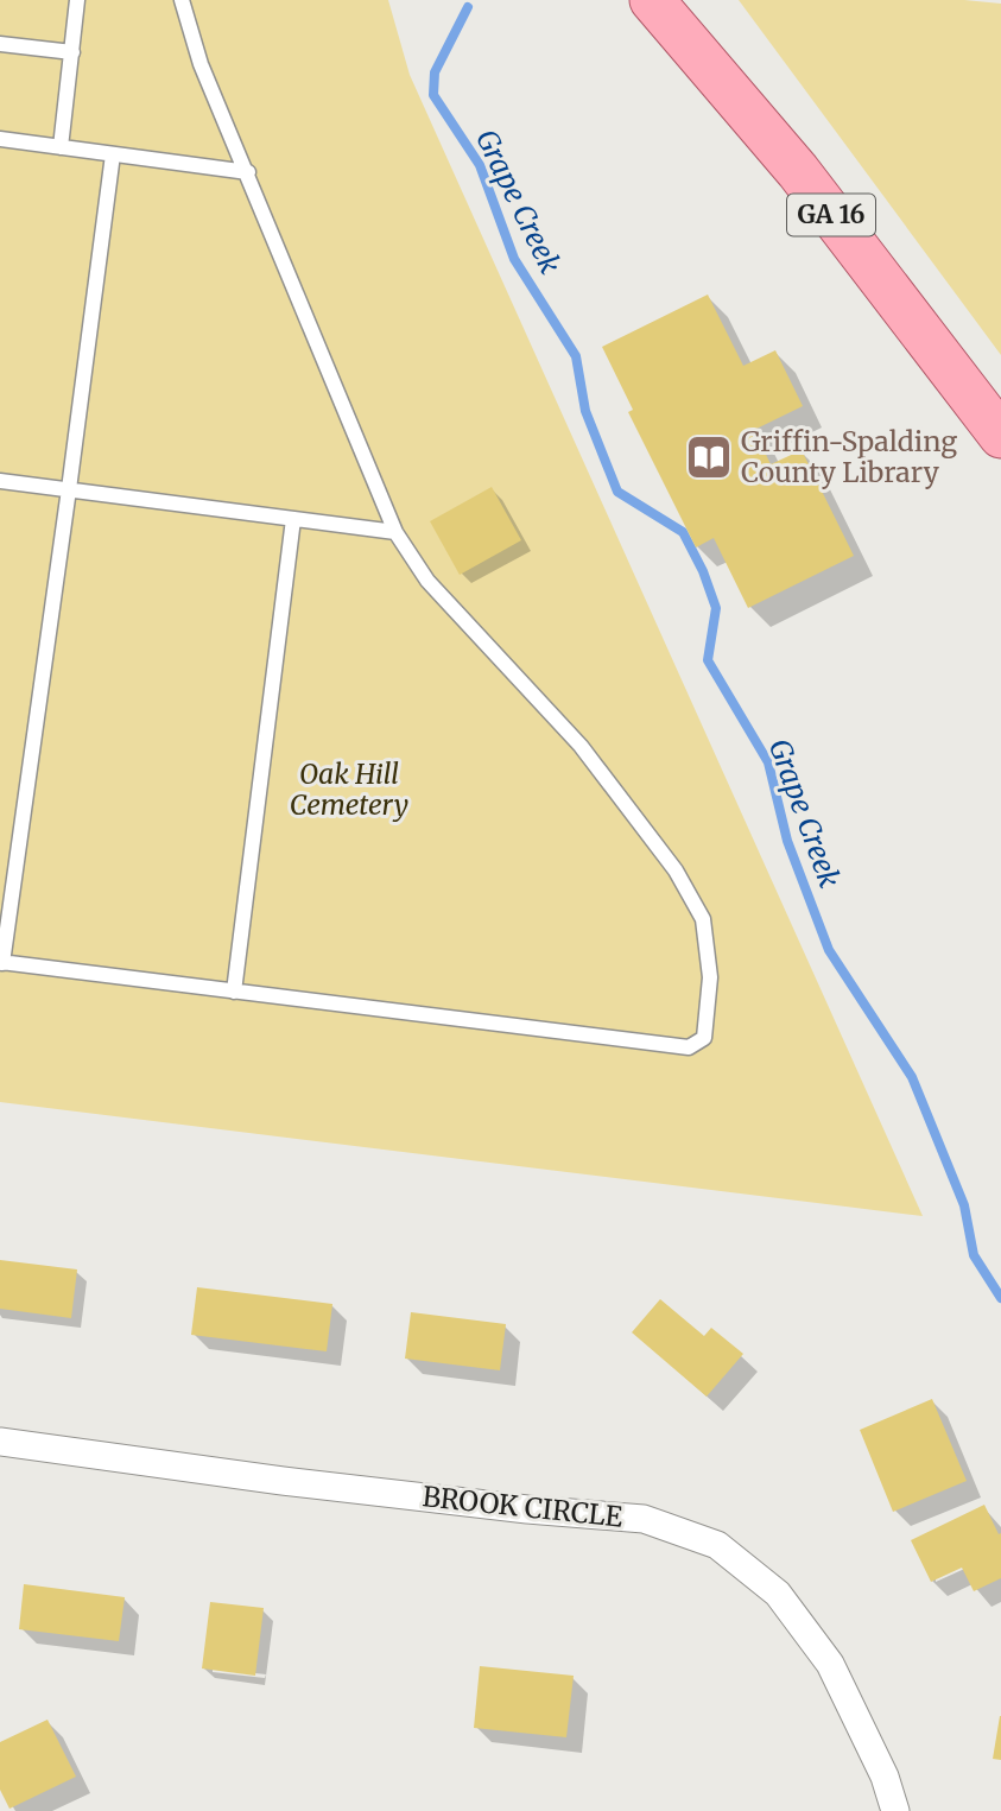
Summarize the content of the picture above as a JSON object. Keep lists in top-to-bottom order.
{
  "streets": {
    "main road": ["GA 16"],
    "street": ["BROOK CIRCLE"]
  },
  "water": ["Grape Creek"],
  "parks": ["Oak Hill Cemetery"],
  "places": {
    "library": ["Griffin-Spalding County Library"]
  }
}
